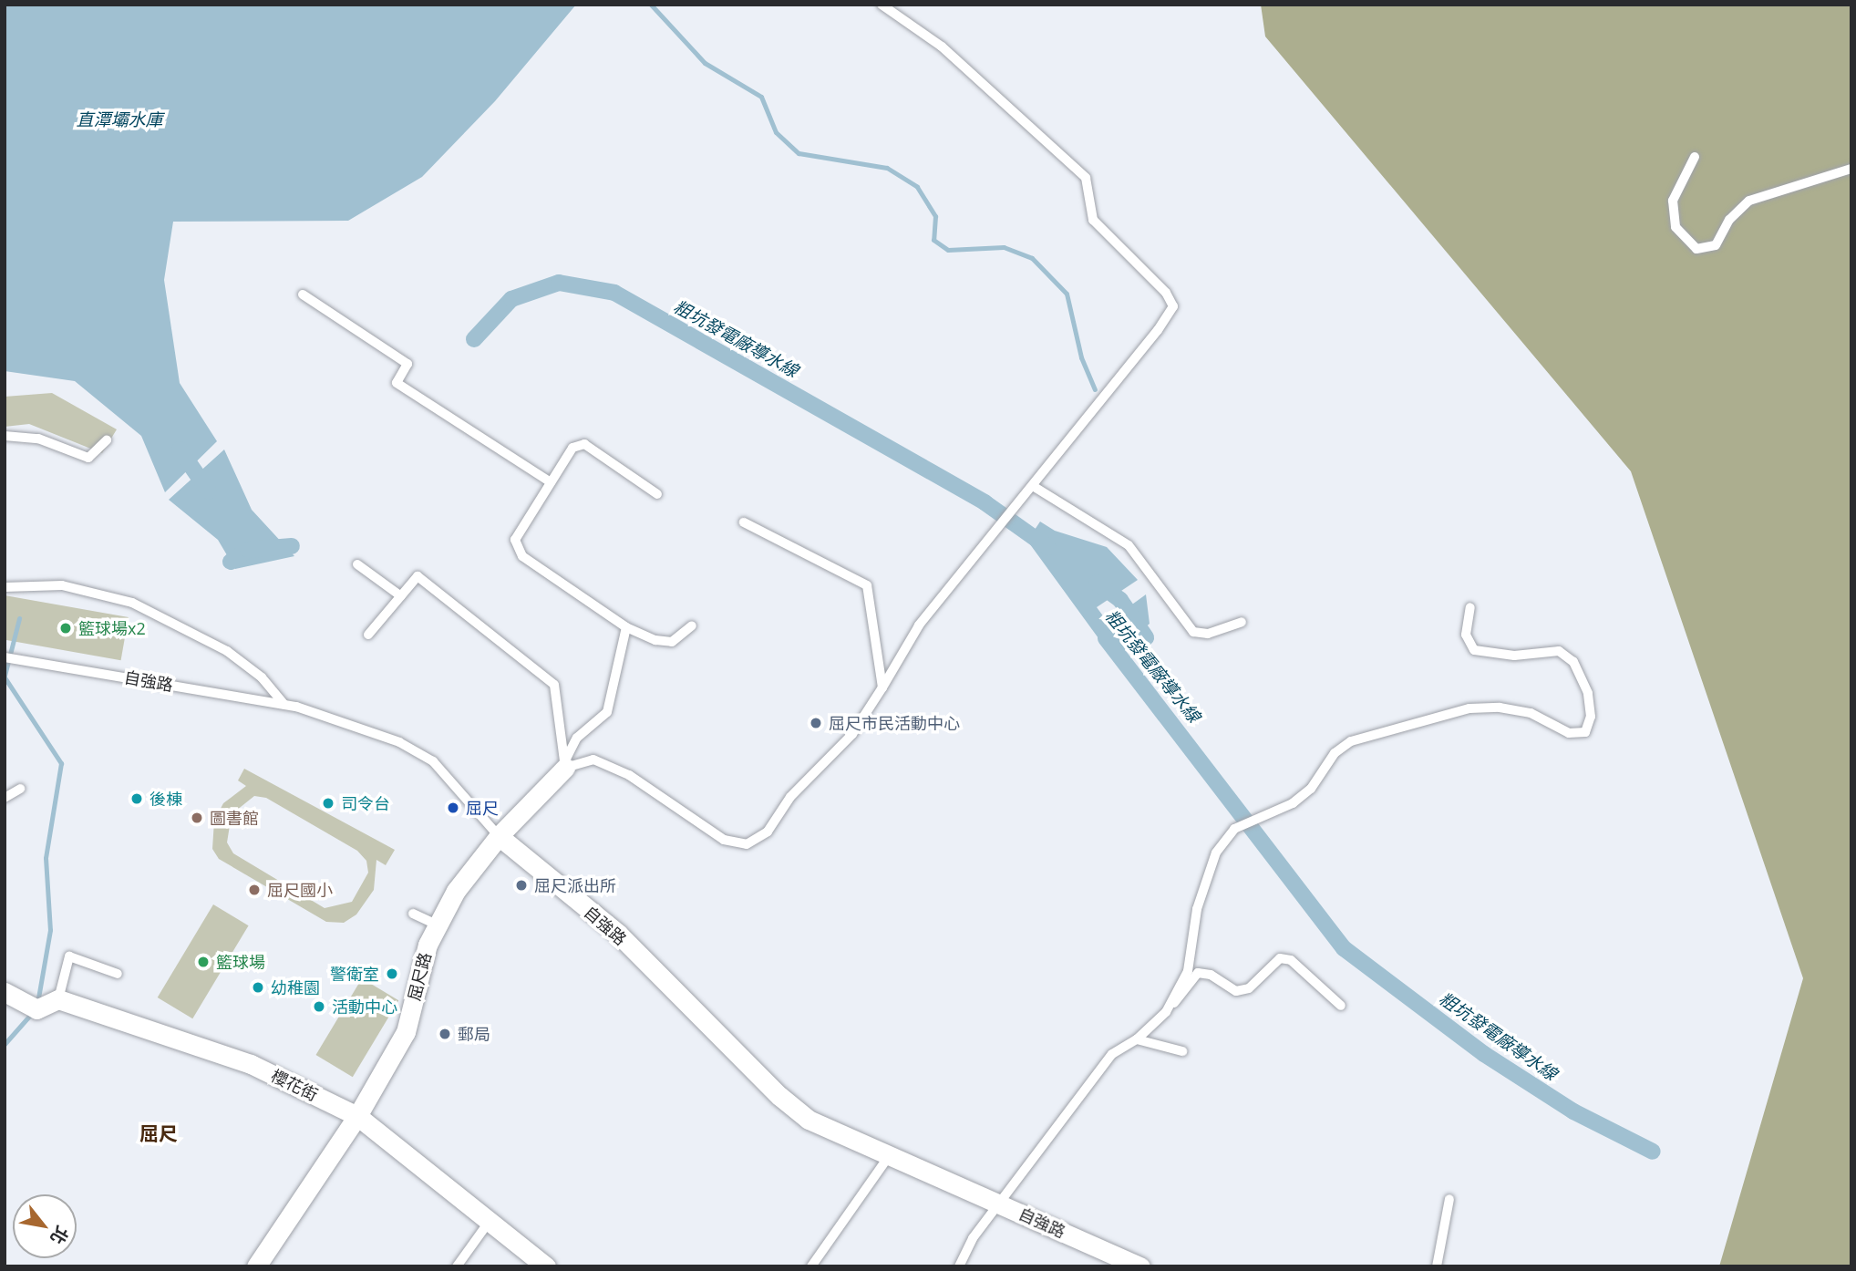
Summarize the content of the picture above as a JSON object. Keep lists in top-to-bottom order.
{
  "streets": {
    "street": ["自強路", "屈尺路", "櫻花街"]
  },
  "crossings": [
    ["自強路", "屈尺路"],
    ["屈尺路", "櫻花街"]
  ],
  "districts": ["屈尺"],
  "water": ["直潭壩水庫", "粗坑發電廠導水線"],
  "places": [
    "籃球場x2",
    "屈尺市民活動中心",
    "後棟",
    "司令台",
    "屈尺",
    "圖書館",
    "屈尺派出所",
    "屈尺國小",
    "籃球場",
    "警衛室",
    "幼稚園",
    "活動中心",
    "郵局"
  ],
  "north": "bottom right"
}
